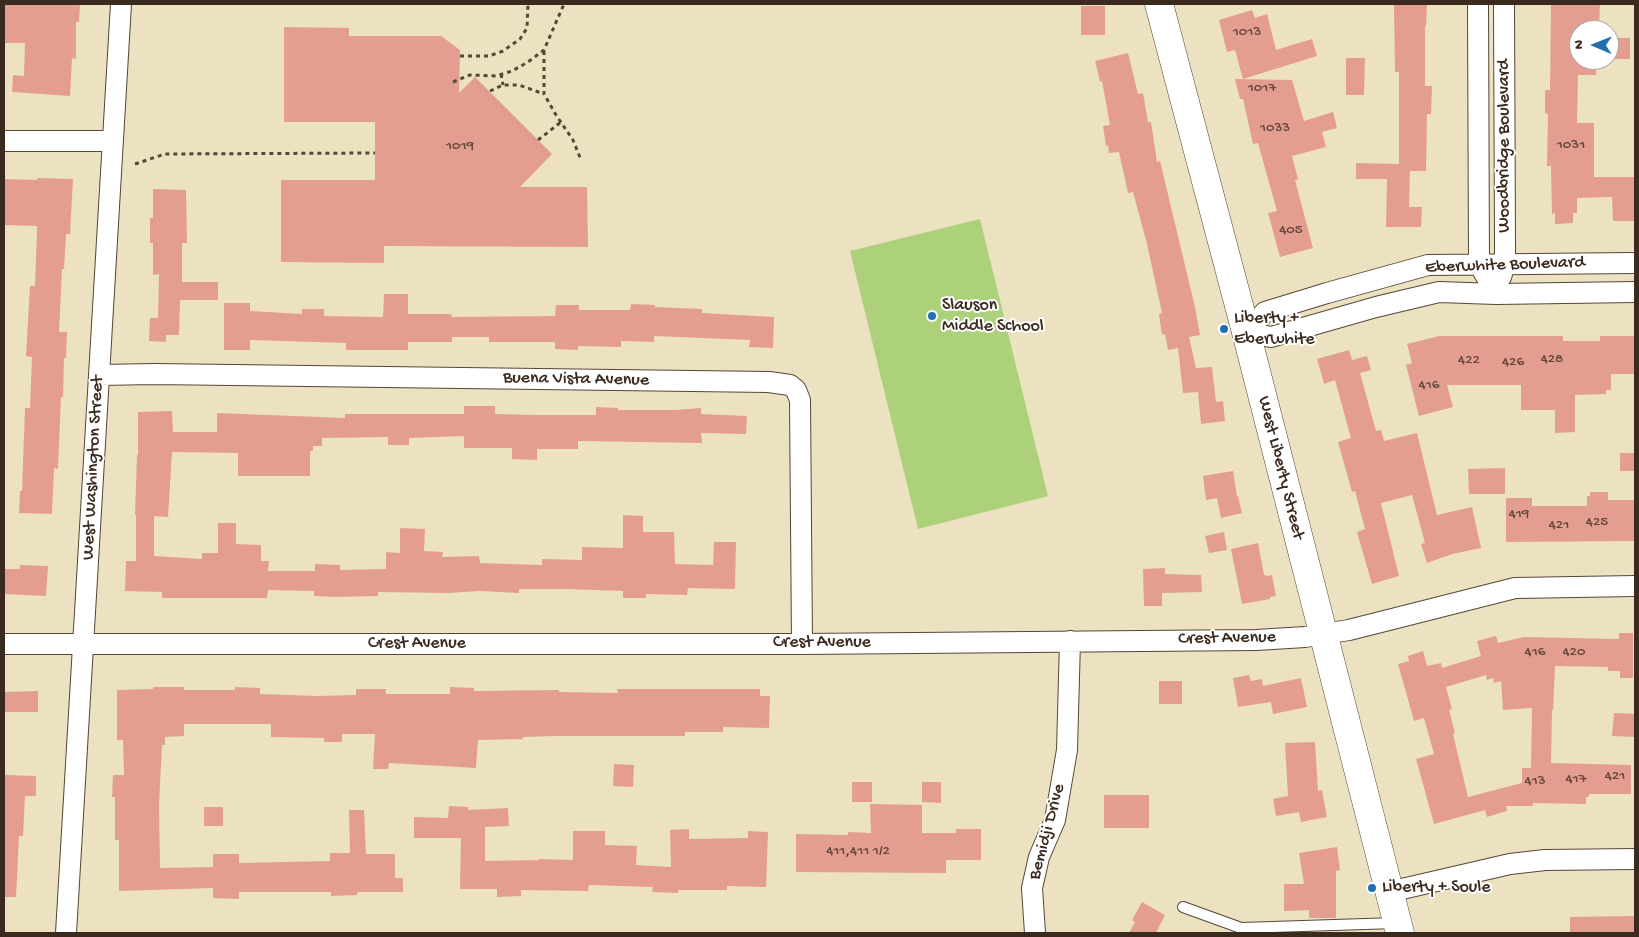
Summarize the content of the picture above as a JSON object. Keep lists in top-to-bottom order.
{
  "streets": {
    "main road": ["West Liberty Street"],
    "street": [
      "Woodbridge Boulevard",
      "Eberwhite Boulevard",
      "Buena Vista Avenue",
      "West Washington Street",
      "Crest Avenue",
      "Bemidji Drive"
    ]
  },
  "crossings": [
    ["Woodbridge Boulevard", "Eberwhite Boulevard"],
    ["Eberwhite Boulevard", "West Liberty Street"],
    ["Buena Vista Avenue", "West Washington Street"],
    ["Buena Vista Avenue", "Crest Avenue"],
    ["West Washington Street", "Crest Avenue"],
    ["West Liberty Street", "Crest Avenue"],
    ["Crest Avenue", "Bemidji Drive"]
  ],
  "places": ["Slauson Middle School", "Liberty + Eberwhite", "Liberty + Soule"],
  "house_numbers": [
    "1013",
    "1017",
    "1033",
    "1031",
    "1019",
    "405",
    "428",
    "422",
    "426",
    "416",
    "419",
    "425",
    "421",
    "416",
    "420",
    "421",
    "417",
    "413",
    "411,411 1/2"
  ],
  "north": "left"
}
